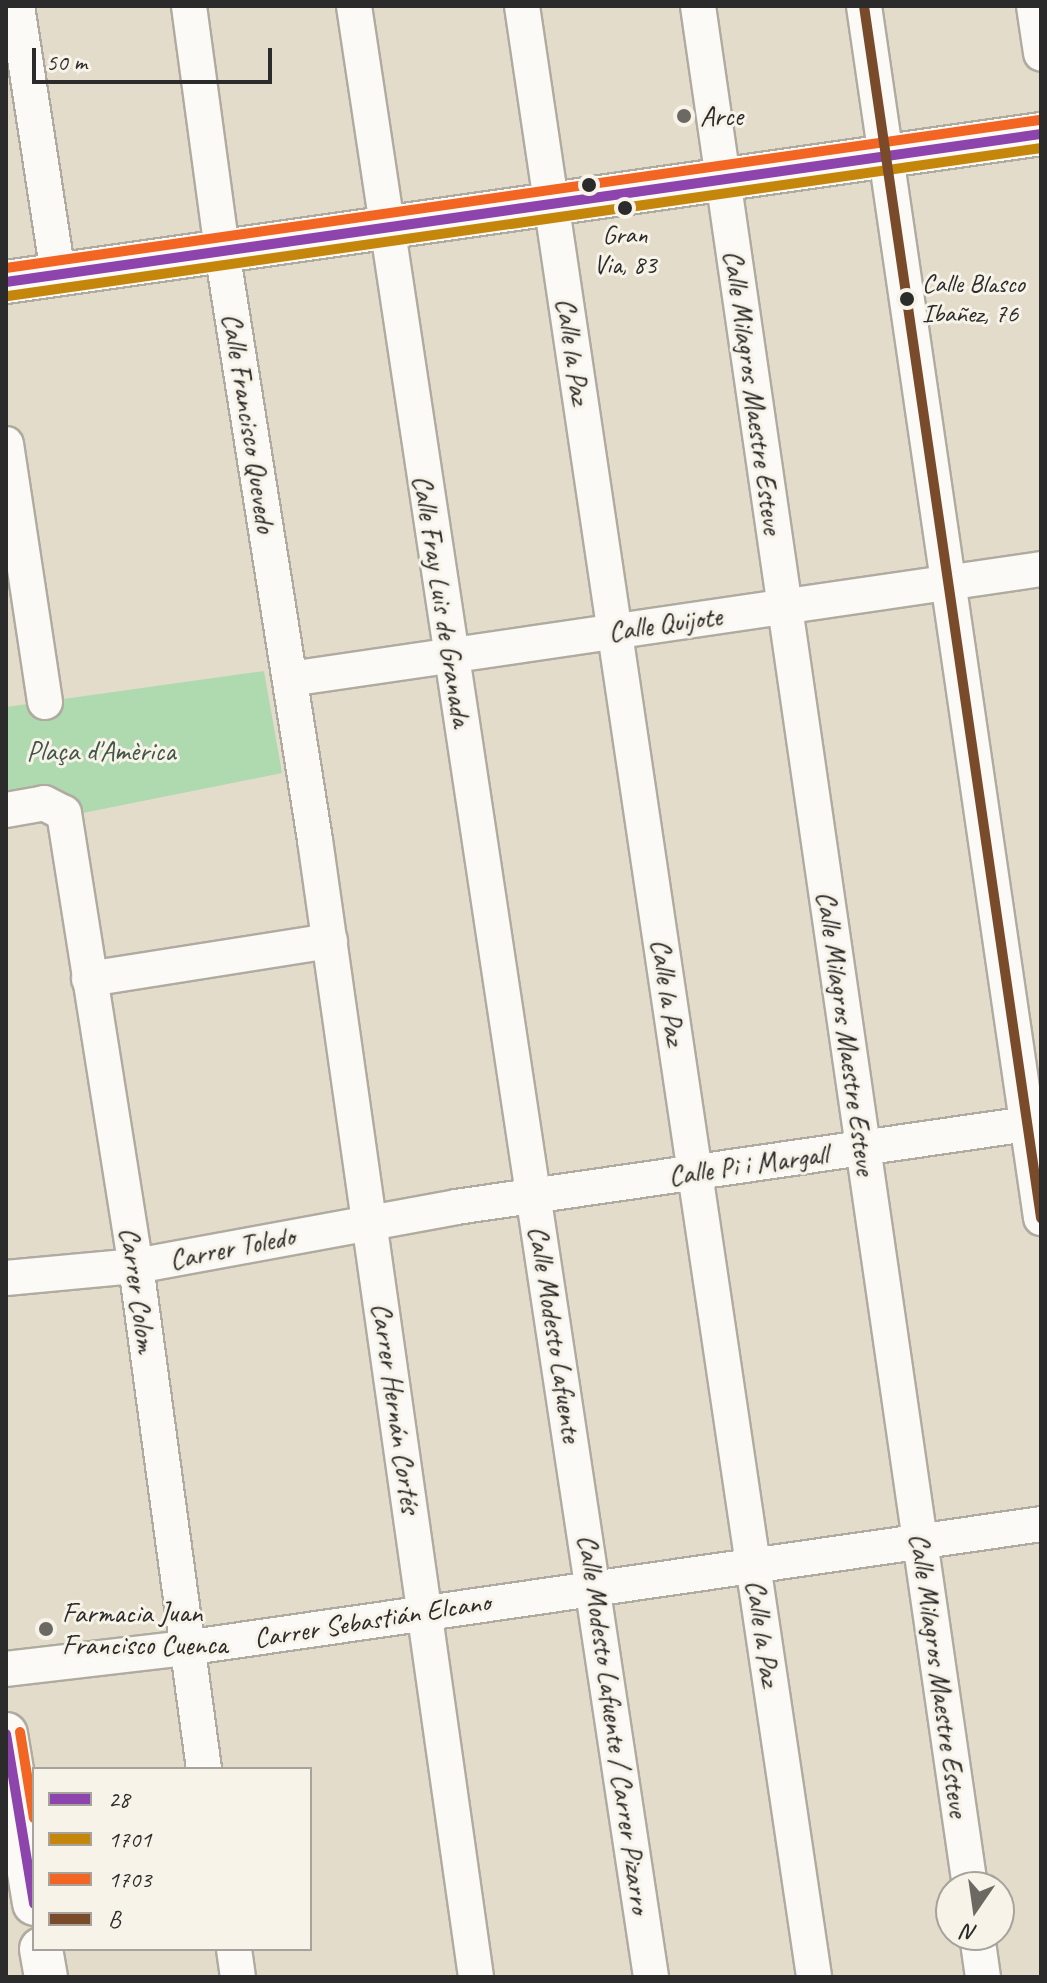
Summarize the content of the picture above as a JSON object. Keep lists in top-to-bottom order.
{
  "streets": {
    "street": [
      "Calle la Paz",
      "Calle Milagros Maestre Esteve",
      "Calle Francisco Quevedo",
      "Calle Fray Luis de Granada",
      "Calle Quijote",
      "Calle Pi i Margall",
      "Carrer Toledo",
      "Carrer Colom",
      "Calle Modesto Lafuente",
      "Carrer Hernán Cortés",
      "Carrer Sebastián Elcano",
      "Calle Modesto Lafuente / Carrer Pizarro"
    ]
  },
  "crossings": [
    ["Calle la Paz", "Calle Quijote"],
    ["Calle la Paz", "Calle Pi i Margall"],
    ["Calle la Paz", "Carrer Sebastián Elcano"],
    ["Calle Milagros Maestre Esteve", "Calle Quijote"],
    ["Calle Milagros Maestre Esteve", "Calle Pi i Margall"],
    ["Calle Milagros Maestre Esteve", "Carrer Sebastián Elcano"],
    ["Calle Francisco Quevedo", "Calle Quijote"],
    ["Calle Francisco Quevedo", "Carrer Hernán Cortés"],
    ["Calle Fray Luis de Granada", "Calle Quijote"],
    ["Calle Fray Luis de Granada", "Calle Pi i Margall"],
    ["Calle Fray Luis de Granada", "Calle Modesto Lafuente"],
    ["Calle Pi i Margall", "Carrer Toledo"],
    ["Calle Pi i Margall", "Calle Modesto Lafuente"],
    ["Carrer Toledo", "Carrer Colom"],
    ["Carrer Toledo", "Carrer Hernán Cortés"],
    ["Carrer Colom", "Carrer Sebastián Elcano"],
    ["Calle Modesto Lafuente", "Calle Modesto Lafuente / Carrer Pizarro"],
    ["Carrer Hernán Cortés", "Carrer Sebastián Elcano"],
    ["Carrer Sebastián Elcano", "Calle Modesto Lafuente / Carrer Pizarro"]
  ],
  "parks": ["Plaça d'Amèrica"],
  "places": [
    "Arce",
    "Gran Via, 83",
    "Calle Blasco Ibañez, 76",
    "Farmacia Juan Francisco Cuenca"
  ],
  "lines": [
    "transit line B",
    "transit line 1703",
    "transit line 28",
    "transit line 1701"
  ],
  "legend": [
    "28",
    "1701",
    "1703",
    "B"
  ],
  "scale_bar": "50 m",
  "north": "bottom"
}
